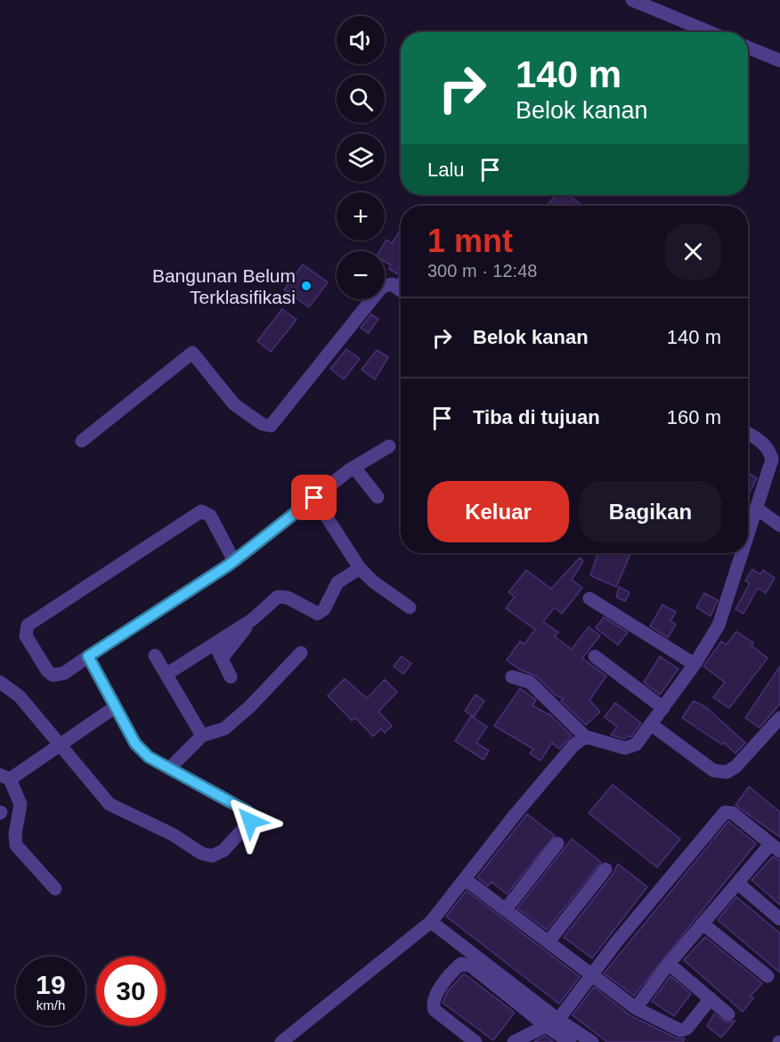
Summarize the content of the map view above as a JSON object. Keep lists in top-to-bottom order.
{
  "places": ["Bangunan Belum Terklasifikasi"],
  "page": {
    "map_buttons": ["+", "−"],
    "turn": ["140 m", "Belok kanan"],
    "then": "Lalu",
    "heading": ["1 mnt", "300 m · 12:48"],
    "list": [
      {
        "name": "Belok kanan",
        "value": "140 m"
      },
      {
        "name": "Tiba di tujuan",
        "value": "160 m"
      }
    ],
    "buttons": ["Keluar", "Bagikan"],
    "speed": "19 km/h",
    "limit": "30"
  }
}
